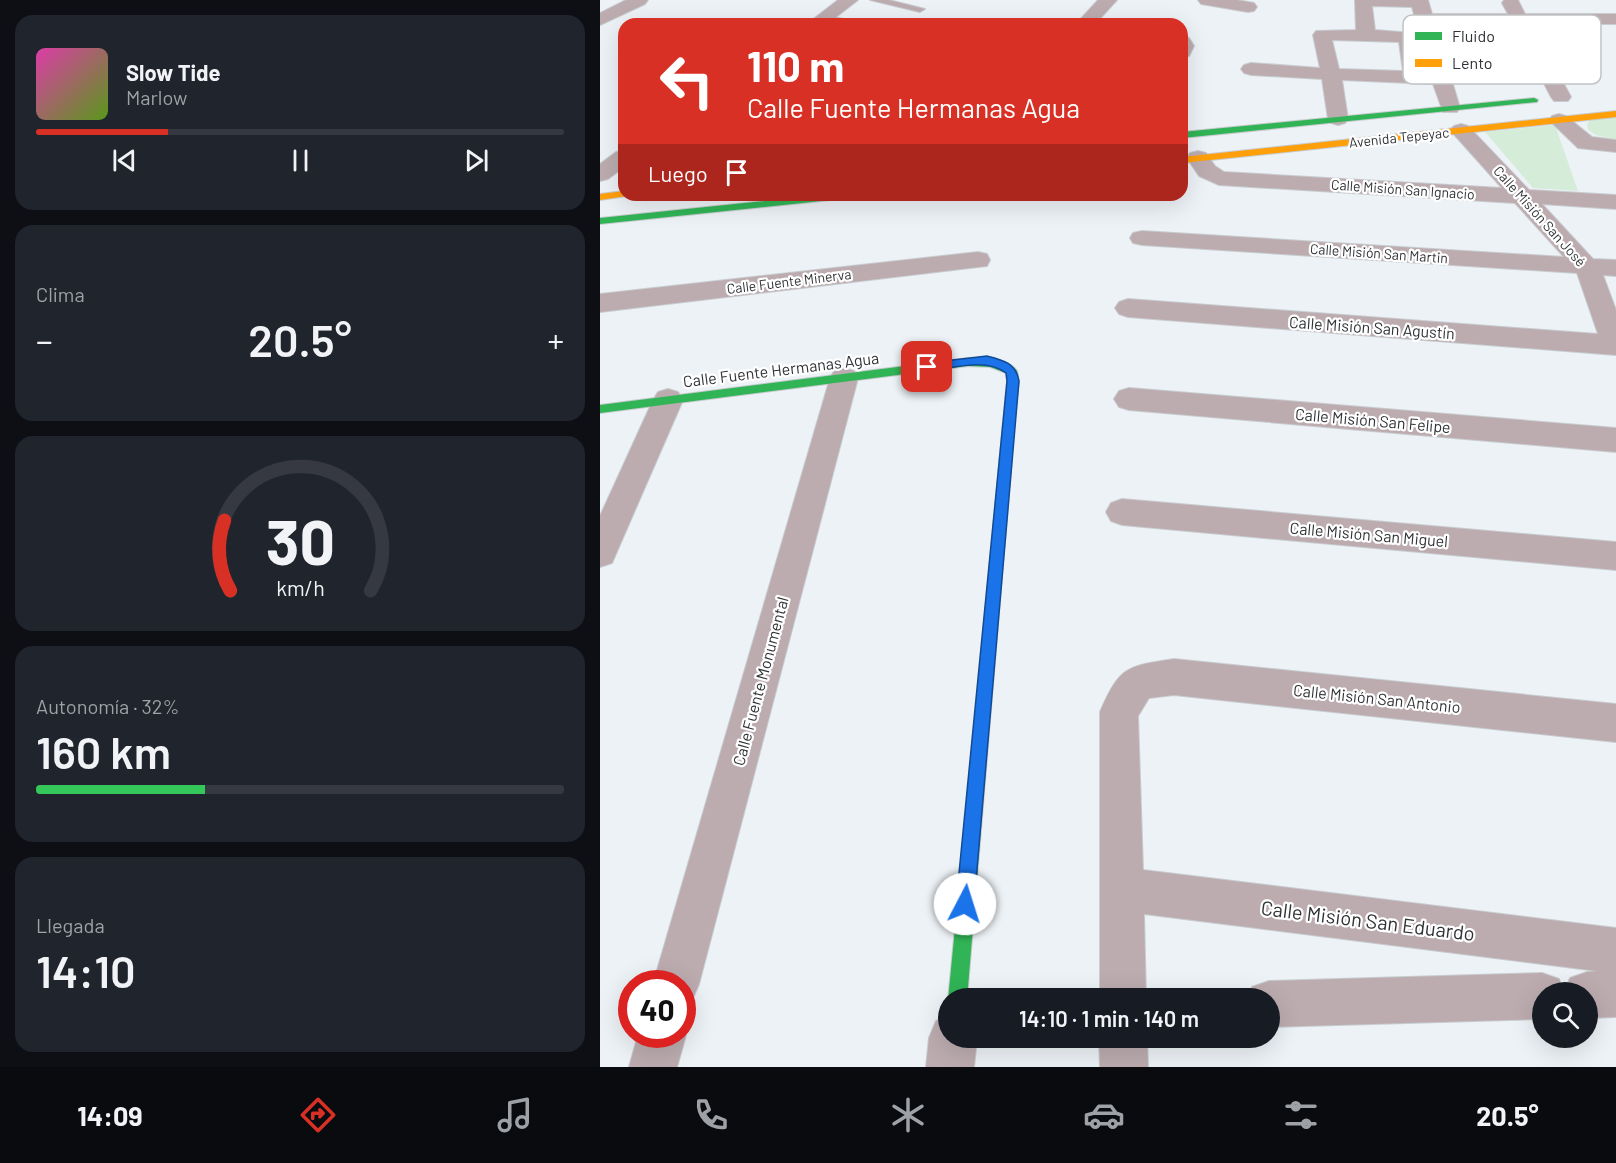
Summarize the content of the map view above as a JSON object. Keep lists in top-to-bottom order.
{
  "streets": {
    "street": [
      "Avenida Tepeyac",
      "Calle Misión San Ignacio",
      "Calle Misión San José",
      "Calle Misión San Martin",
      "Calle Fuente Minerva",
      "Calle Misión San Agustín",
      "Calle Fuente Hermanas Agua",
      "Calle Misión San Felipe",
      "Calle Misión San Miguel",
      "Calle Fuente Monumental",
      "Calle Misión San Antonio",
      "Calle Misión San Eduardo"
    ]
  },
  "crossings": [
    ["Avenida Tepeyac", "Calle Misión San Ignacio"],
    ["Avenida Tepeyac", "Calle Misión San José"],
    ["Calle Misión San Ignacio", "Calle Misión San José"],
    ["Calle Misión San José", "Calle Misión San Martin"],
    ["Calle Misión San José", "Calle Misión San Agustín"],
    ["Calle Fuente Hermanas Agua", "Calle Fuente Monumental"],
    ["Calle Misión San Antonio", "Calle Misión San Eduardo"]
  ],
  "legend": ["Fluido", "Lento"],
  "page": {
    "turn": ["110 m", "Calle Fuente Hermanas Agua"],
    "song": ["Slow Tide", "Marlow"],
    "then": "Luego",
    "tile": [
      "Clima",
      ["Autonomía · 32%", "160 km"],
      ["Llegada", "14:10"]
    ],
    "heat": ["−", "20.5°", "+"],
    "limit": "40",
    "trip": "14:10 · 1 min · 140 m",
    "tabs": ["14:09", "20.5°"],
    "gauge": ["30", "km/h"]
  }
}
